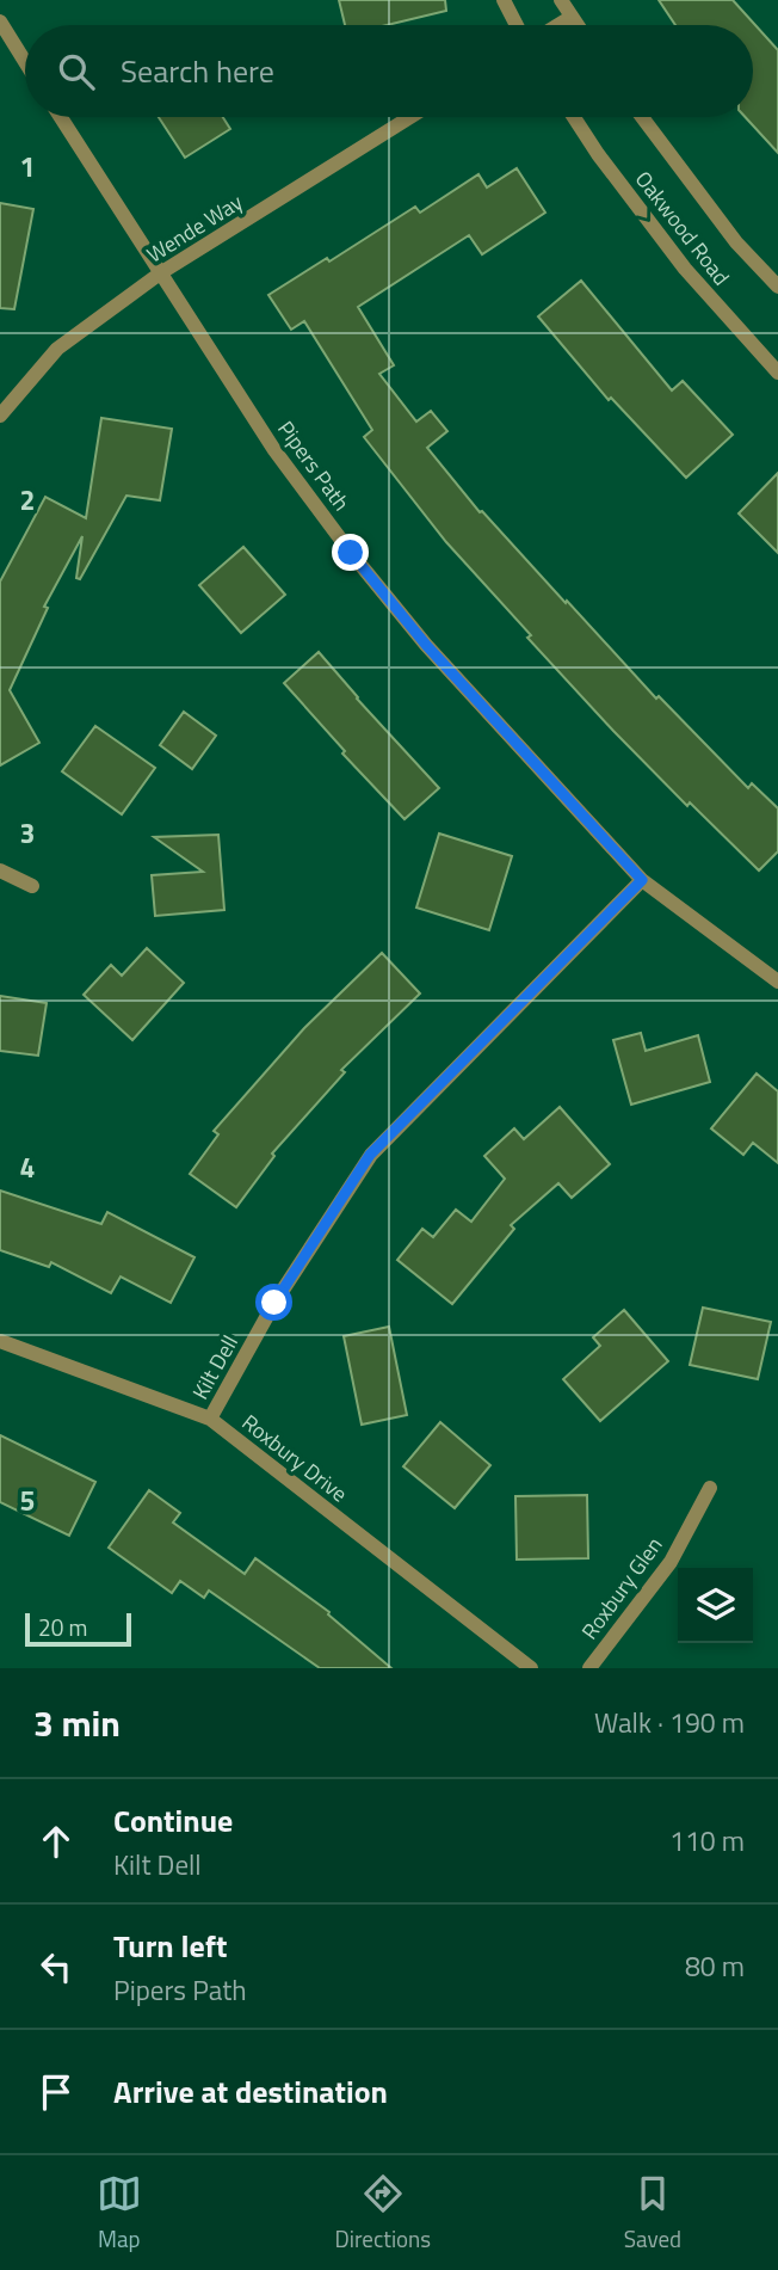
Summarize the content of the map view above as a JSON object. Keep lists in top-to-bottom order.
{
  "streets": {
    "street": [
      "Wende Way",
      "Oakwood Road",
      "Pipers Path",
      "Kilt Dell",
      "Roxbury Drive",
      "Roxbury Glen"
    ]
  },
  "crossings": [
    ["Wende Way", "Pipers Path"],
    ["Pipers Path", "Kilt Dell"],
    ["Kilt Dell", "Roxbury Drive"]
  ],
  "scale_bar": "20 m",
  "page": {
    "search": "Search here",
    "scale": "20 m",
    "heading": ["3 min", "Walk · 190 m"],
    "list": [
      ["Continue", "Kilt Dell", "110 m"],
      ["Turn left", "Pipers Path", "80 m"],
      "Arrive at destination"
    ],
    "nav": ["Map", "Directions", "Saved"]
  },
  "grid": {
    "rows": [
      "1",
      "2",
      "3",
      "4",
      "5"
    ]
  }
}
